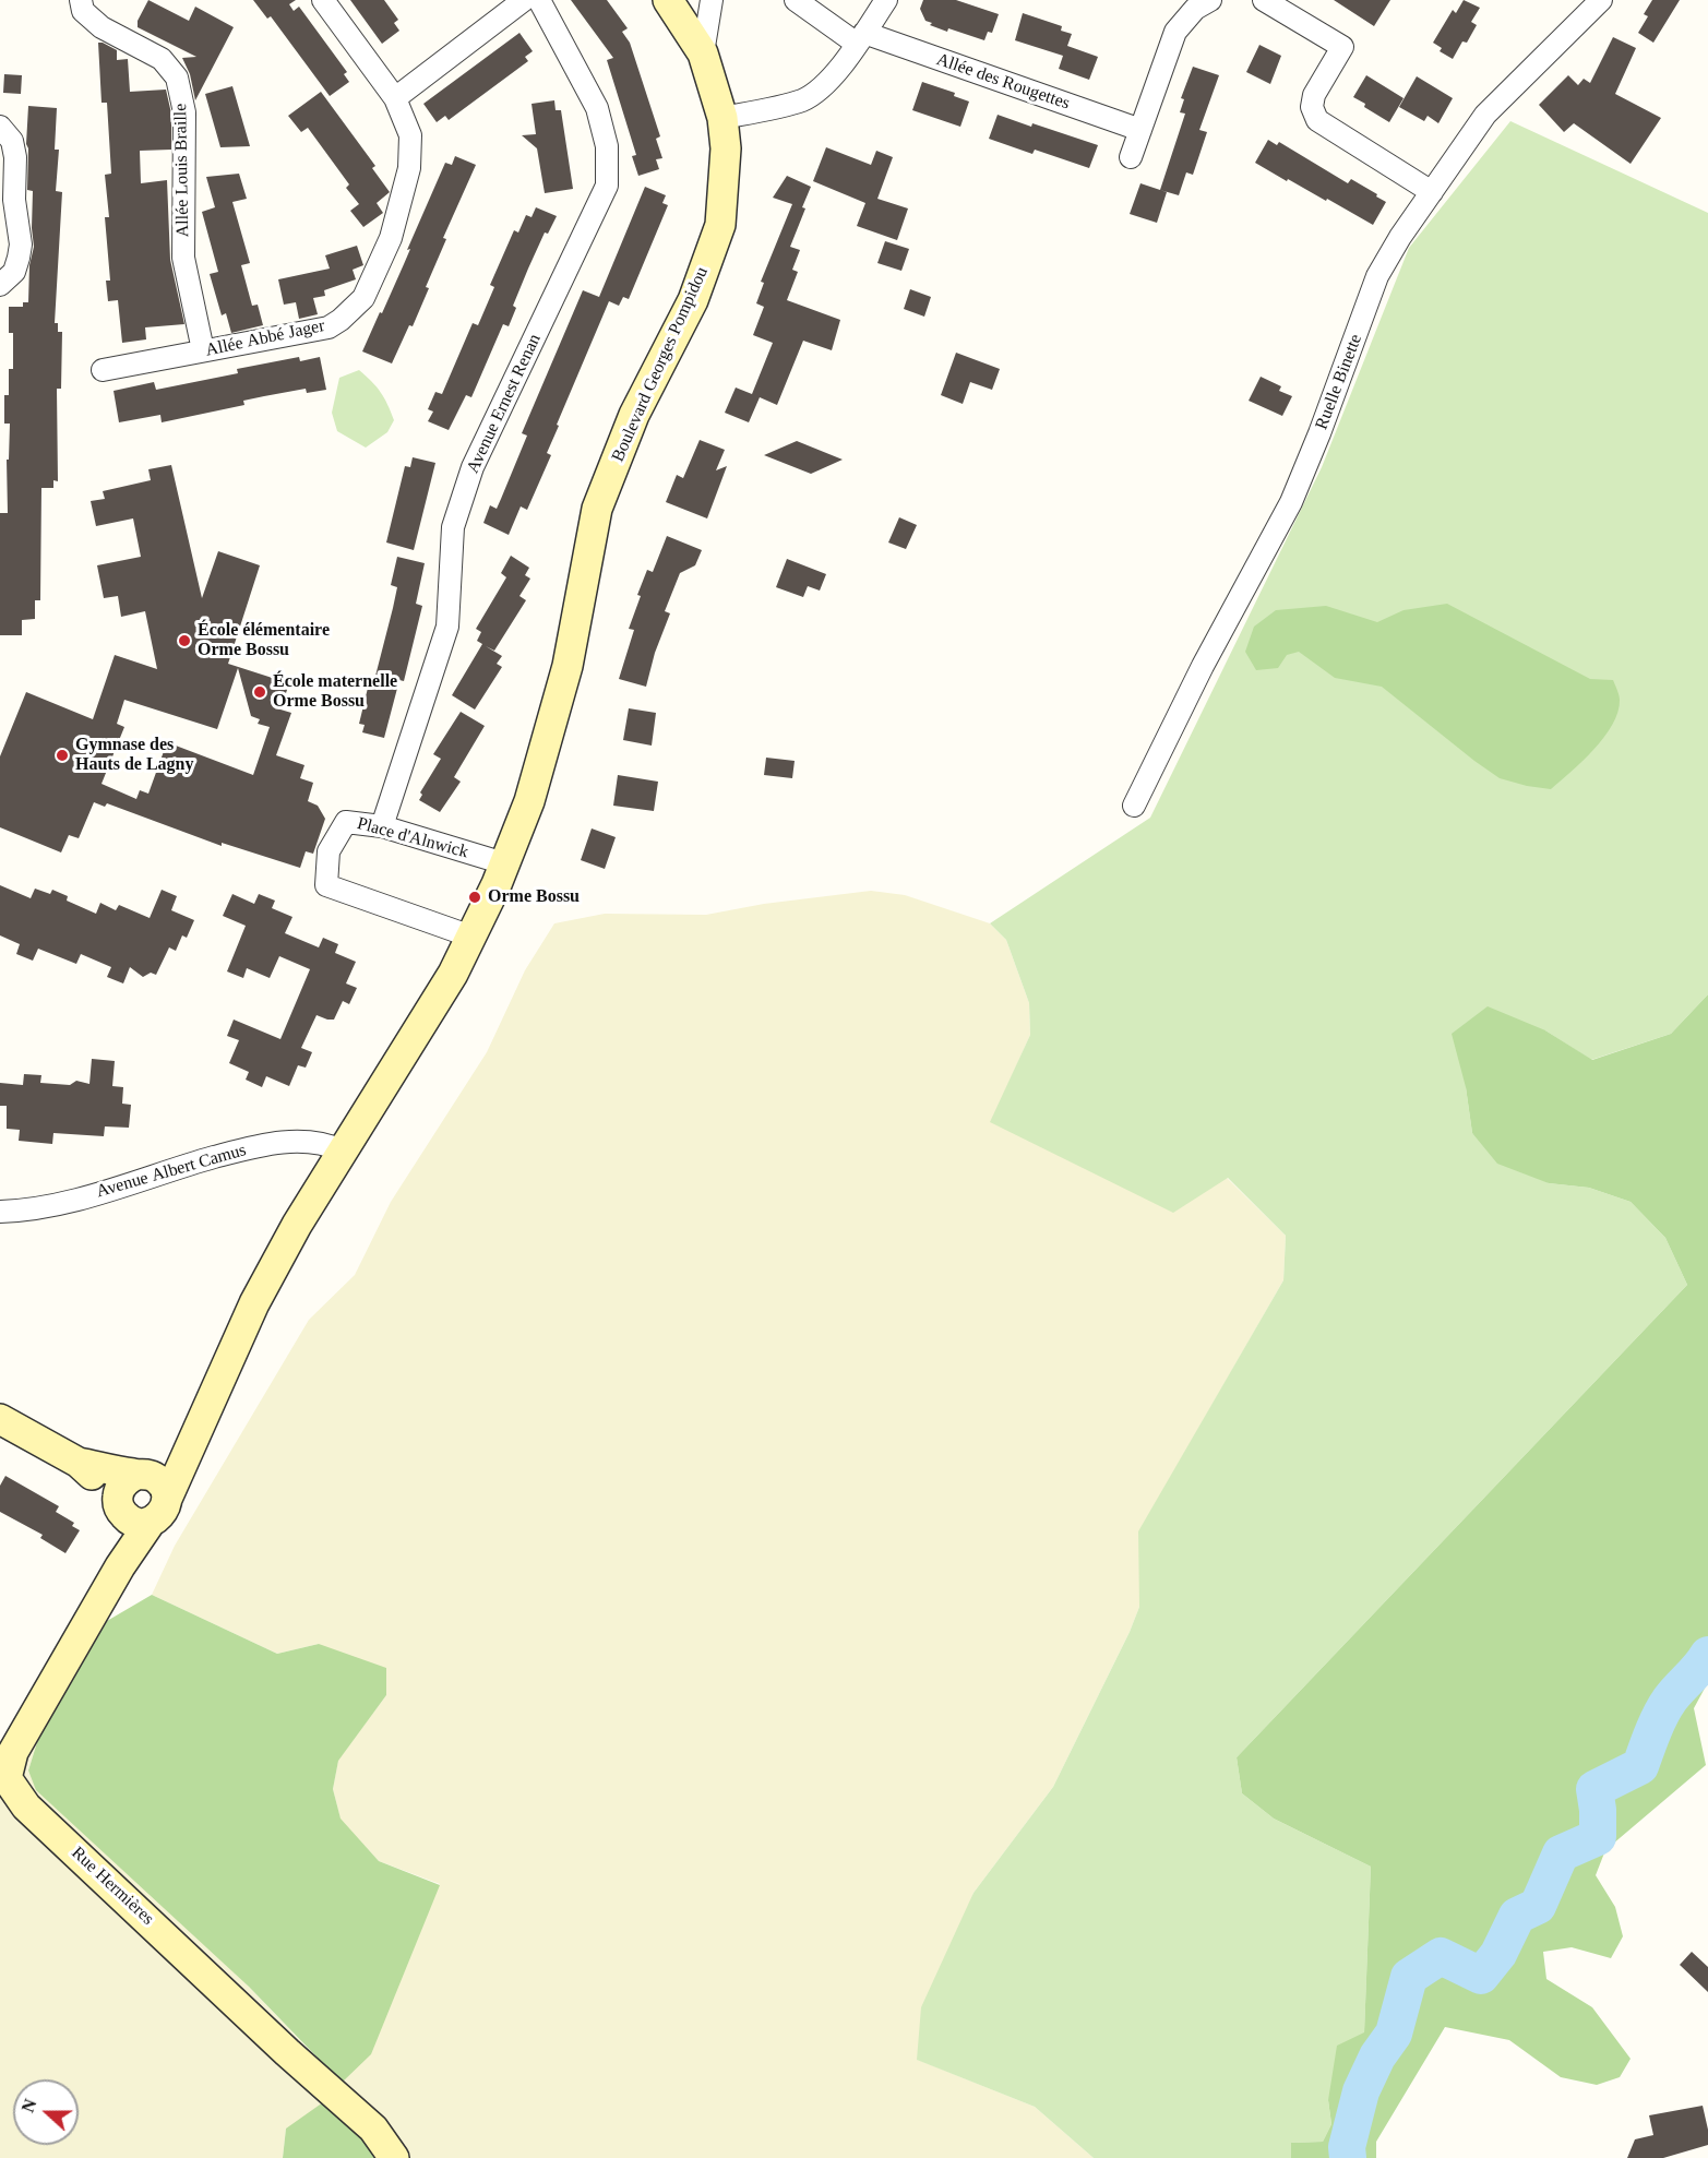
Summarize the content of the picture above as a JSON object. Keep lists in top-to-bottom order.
{
  "streets": {
    "main road": ["Boulevard Georges Pompidou", "Rue Hermières"],
    "street": [
      "Allée des Rougettes",
      "Allée Louis Braille",
      "Allée Abbé Jager",
      "Ruelle Binette",
      "Avenue Ernest Renan",
      "Place d'Alnwick",
      "Avenue Albert Camus"
    ]
  },
  "crossings": [
    ["Allée Louis Braille", "Allée Abbé Jager"],
    ["Boulevard Georges Pompidou", "Place d'Alnwick"],
    ["Boulevard Georges Pompidou", "Avenue Albert Camus"],
    ["Boulevard Georges Pompidou", "Rue Hermières"],
    ["Avenue Ernest Renan", "Place d'Alnwick"],
    ["Avenue Albert Camus", "Rue Hermières"]
  ],
  "places": [
    "École élémentaire Orme Bossu",
    "École maternelle Orme Bossu",
    "Gymnase des Hauts de Lagny",
    "Orme Bossu"
  ],
  "north": "left"
}
